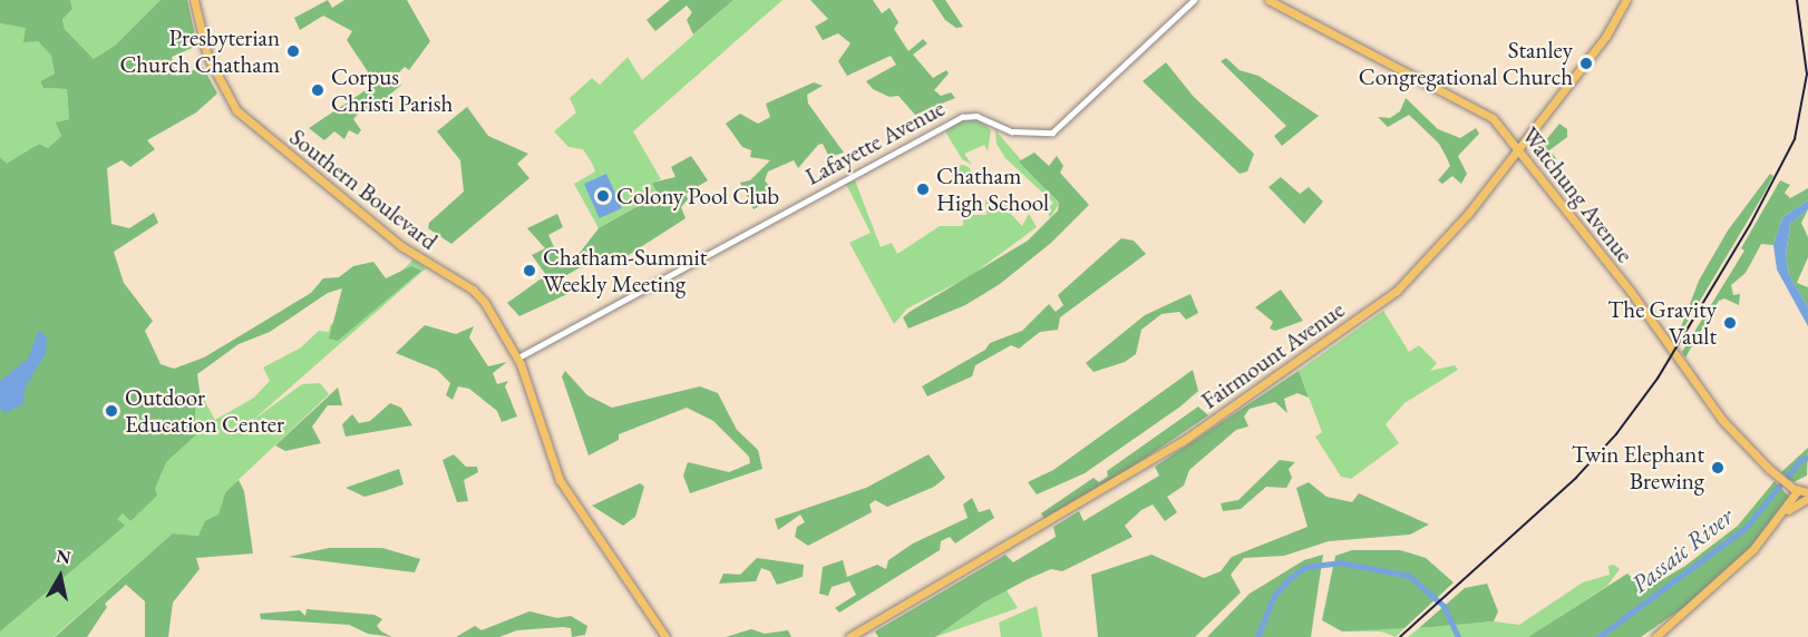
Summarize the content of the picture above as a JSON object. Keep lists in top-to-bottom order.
{
  "streets": {
    "main road": ["Southern Boulevard", "Watchung Avenue", "Fairmount Avenue"],
    "street": ["Lafayette Avenue"]
  },
  "crossings": [
    ["Lafayette Avenue", "Southern Boulevard"],
    ["Watchung Avenue", "Fairmount Avenue"]
  ],
  "water": ["Passaic River"],
  "places": [
    "Presbyterian Church Chatham",
    "Stanley Congregational Church",
    "Corpus Christi Parish",
    "Chatham High School",
    "Colony Pool Club",
    "Chatham-Summit Weekly Meeting",
    "The Gravity Vault",
    "Outdoor Education Center",
    "Twin Elephant Brewing"
  ],
  "north": "top"
}
